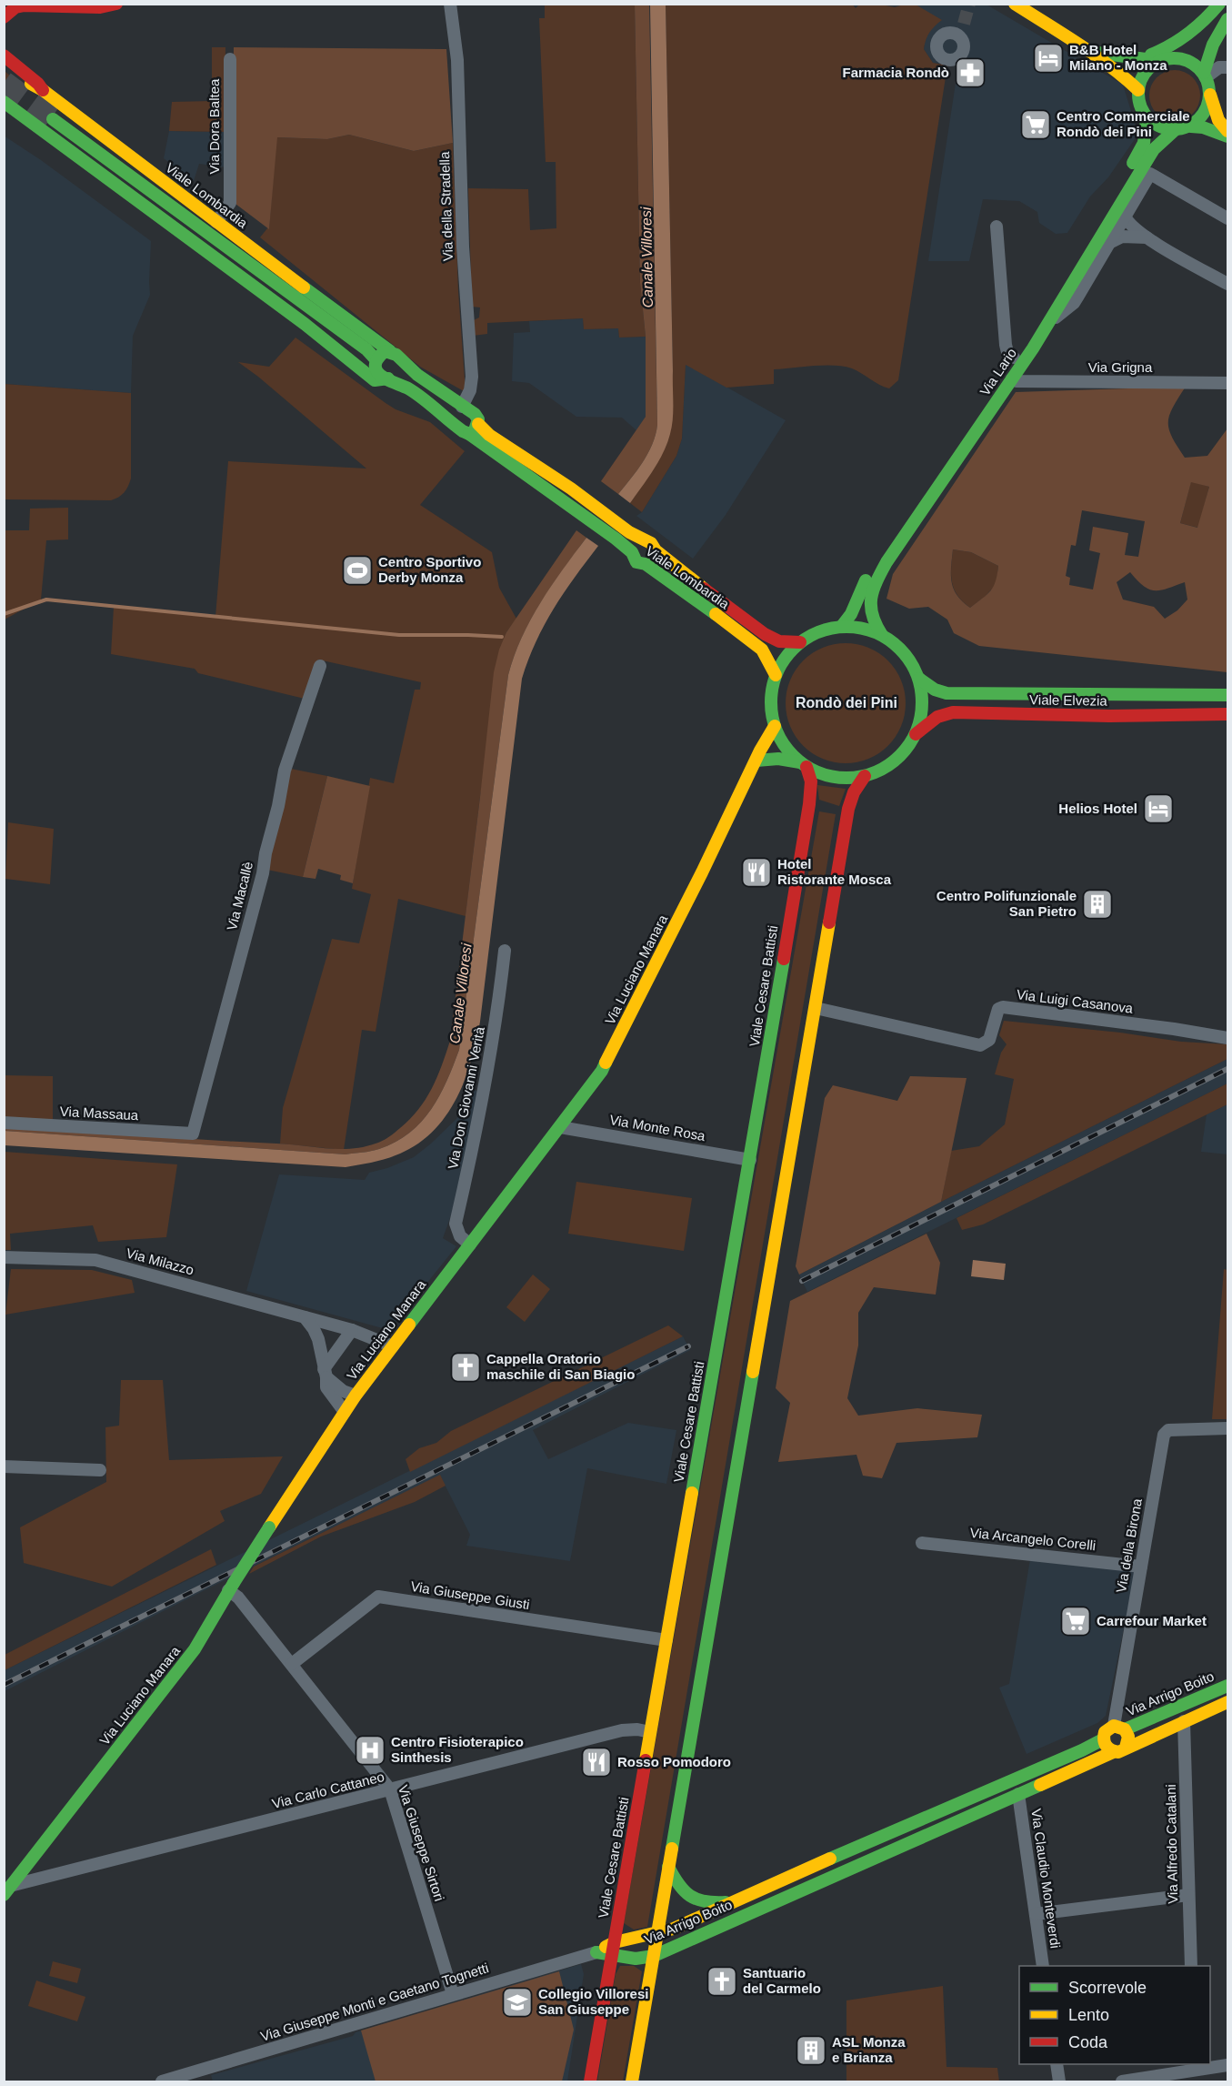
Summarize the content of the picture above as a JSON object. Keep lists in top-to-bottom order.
{
  "streets": {
    "main road": [
      "Viale Lombardia",
      "Via Lario",
      "Viale Elvezia",
      "Via Luciano Manara",
      "Viale Cesare Battisti",
      "Via Arrigo Boito"
    ],
    "street": [
      "Via Dora Baltea",
      "Via della Stradella",
      "Via Grigna",
      "Via Macallè",
      "Via Luigi Casanova",
      "Via Don Giovanni Verità",
      "Via Massaua",
      "Via Monte Rosa",
      "Via Milazzo",
      "Via Arcangelo Corelli",
      "Via della Birona",
      "Via Giuseppe Giusti",
      "Via Carlo Cattaneo",
      "Via Giuseppe Sirtori",
      "Via Alfredo Catalani",
      "Via Claudio Monteverdi",
      "Via Giuseppe Monti e Gaetano Tognetti"
    ]
  },
  "crossings": [
    ["Via Dora Baltea", "Viale Lombardia"],
    ["Viale Lombardia", "Via della Stradella"],
    ["Viale Lombardia", "Via Lario"],
    ["Viale Lombardia", "Viale Elvezia"],
    ["Viale Lombardia", "Via Luciano Manara"],
    ["Viale Lombardia", "Viale Cesare Battisti"],
    ["Via Grigna", "Via Lario"],
    ["Via Lario", "Viale Elvezia"],
    ["Via Lario", "Via Luciano Manara"],
    ["Via Lario", "Viale Cesare Battisti"],
    ["Viale Elvezia", "Via Luciano Manara"],
    ["Viale Elvezia", "Viale Cesare Battisti"],
    ["Via Macallè", "Via Massaua"],
    ["Via Luciano Manara", "Viale Cesare Battisti"],
    ["Via Luciano Manara", "Via Don Giovanni Verità"],
    ["Via Luciano Manara", "Via Monte Rosa"],
    ["Via Luciano Manara", "Via Milazzo"],
    ["Via Luciano Manara", "Via Carlo Cattaneo"],
    ["Via Luciano Manara", "Via Giuseppe Sirtori"],
    ["Viale Cesare Battisti", "Via Monte Rosa"],
    ["Viale Cesare Battisti", "Via Giuseppe Giusti"],
    ["Viale Cesare Battisti", "Via Arrigo Boito"],
    ["Viale Cesare Battisti", "Via Carlo Cattaneo"],
    ["Via Arcangelo Corelli", "Via della Birona"],
    ["Via della Birona", "Via Arrigo Boito"],
    ["Via Giuseppe Giusti", "Via Giuseppe Sirtori"],
    ["Via Arrigo Boito", "Via Claudio Monteverdi"],
    ["Via Arrigo Boito", "Via Giuseppe Monti e Gaetano Tognetti"],
    ["Via Carlo Cattaneo", "Via Giuseppe Sirtori"],
    ["Via Giuseppe Sirtori", "Via Giuseppe Monti e Gaetano Tognetti"]
  ],
  "districts": ["Rondò dei Pini"],
  "water": ["Canale Villoresi"],
  "places": {
    "hotel": ["B&B Hotel Milano - Monza", "Helios Hotel"],
    "pharmacy": ["Farmacia Rondò"],
    "supermarket": ["Centro Commerciale Rondò dei Pini", "Carrefour Market"],
    "sports": ["Centro Sportivo Derby Monza"],
    "restaurant": ["Hotel Ristorante Mosca", "Rosso Pomodoro"],
    "building": ["Centro Polifunzionale San Pietro", "ASL Monza e Brianza"],
    "church": ["Cappella Oratorio maschile di San Biagio", "Santuario del Carmelo"],
    "hospital": ["Centro Fisioterapico Sinthesis"],
    "school or university": ["Collegio Villoresi San Giuseppe"]
  },
  "legend": ["Scorrevole", "Lento", "Coda"]
}
